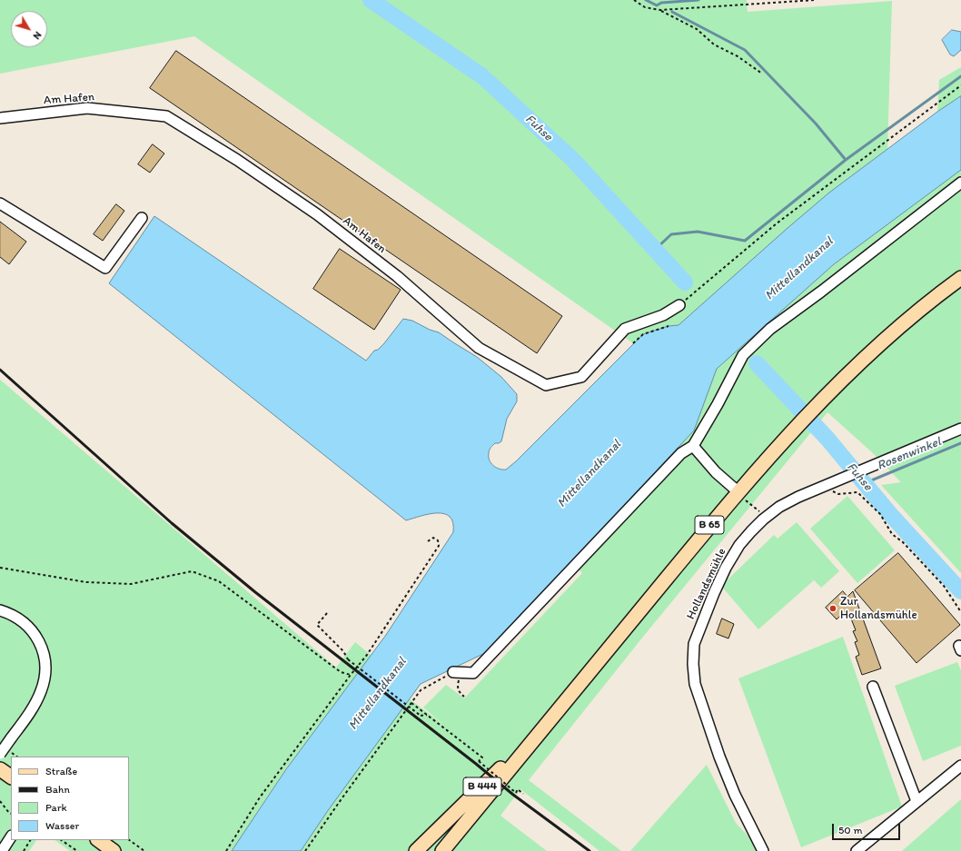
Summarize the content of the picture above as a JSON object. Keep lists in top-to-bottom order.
{
  "streets": {
    "main road": ["B 65", "B 444"],
    "street": ["Am Hafen", "Hollandsmühle"]
  },
  "crossings": [
    ["B 65", "B 444"]
  ],
  "water": ["Fuhse", "Mittellandkanal", "Rosenwinkel"],
  "places": ["Zur Hollandsmühle"],
  "legend": [
    "Straße",
    "Bahn",
    "Park",
    "Wasser"
  ],
  "scale_bar": "50 m",
  "north": "bottom right"
}
